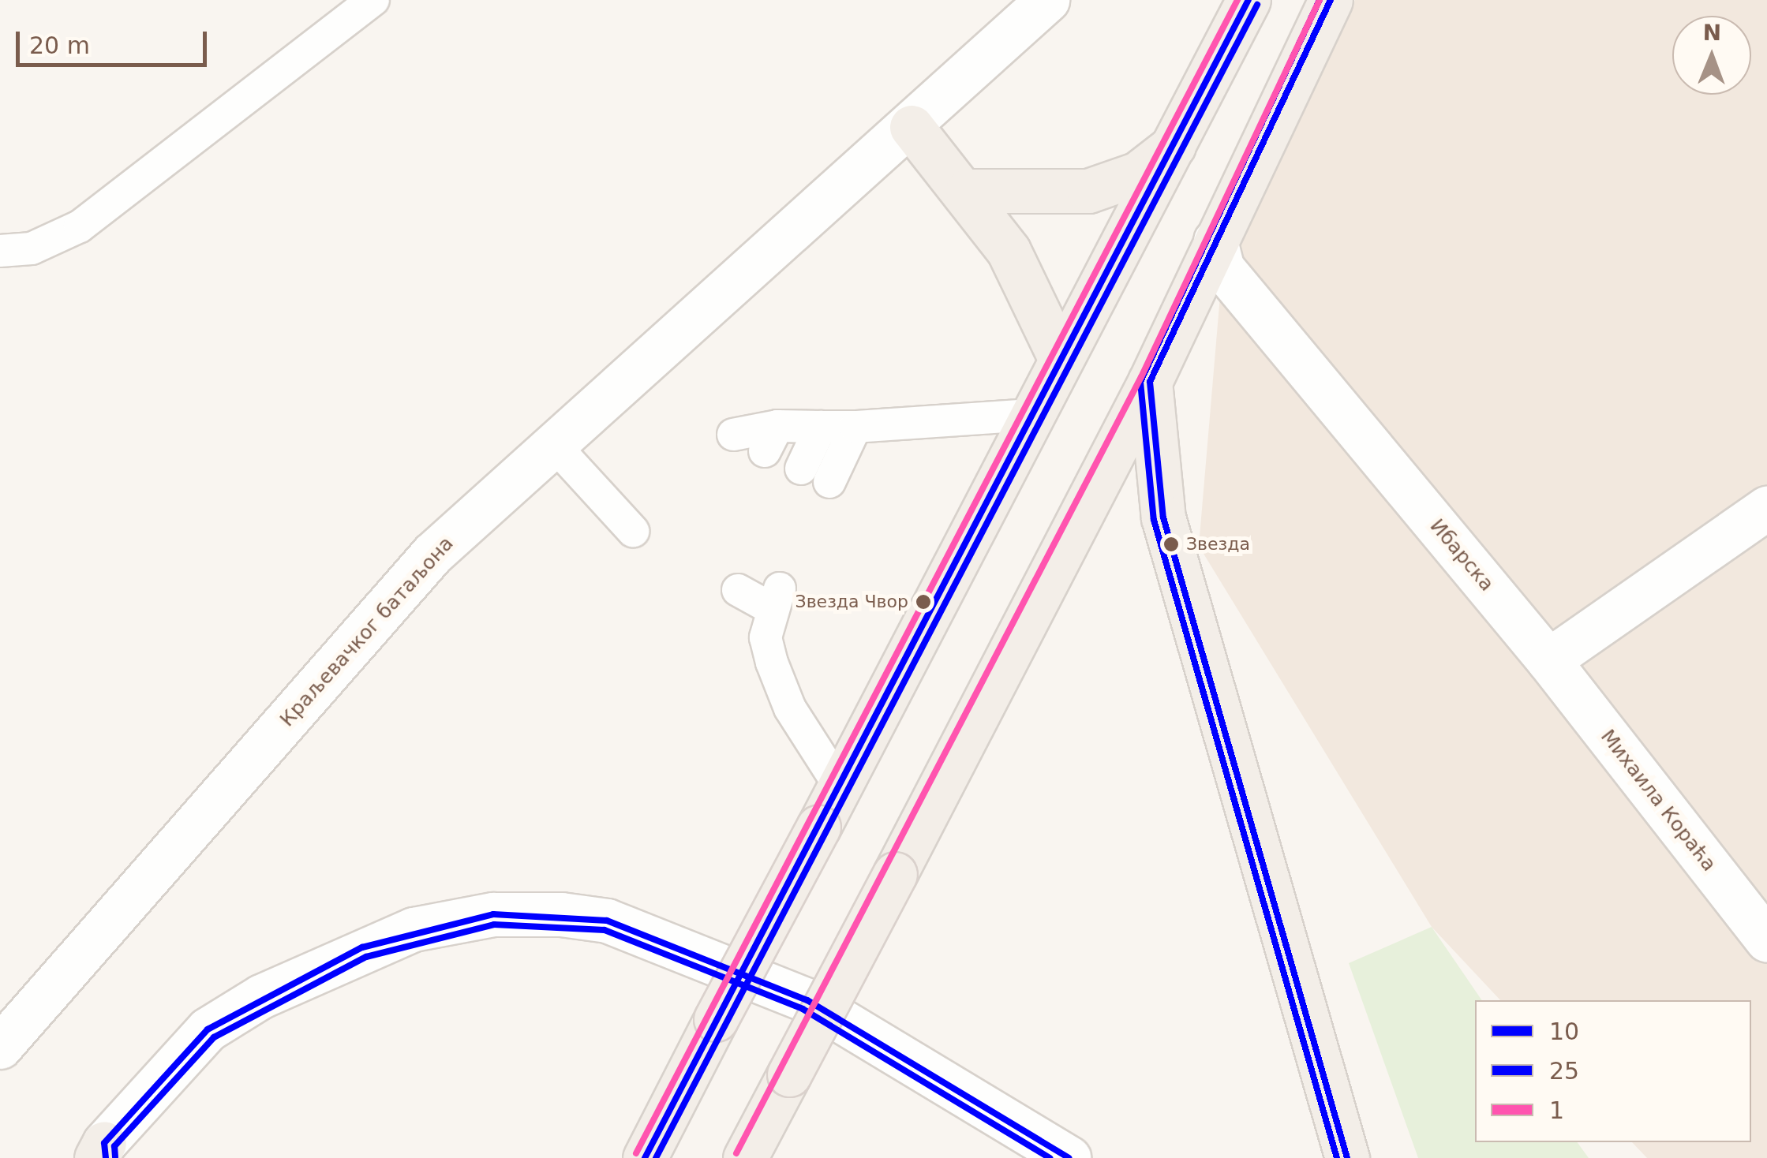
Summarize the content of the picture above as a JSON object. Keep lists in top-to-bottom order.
{
  "streets": {
    "street": ["Ибарска", "Краљевачког батаљона", "Михаила Кораћа"]
  },
  "crossings": [
    ["Ибарска", "Михаила Кораћа"]
  ],
  "places": ["Звезда", "Звезда Чвор"],
  "lines": ["transit line 10", "transit line 25", "transit line 1"],
  "legend": ["10", "25", "1"],
  "scale_bar": "20 m",
  "north": "top"
}
